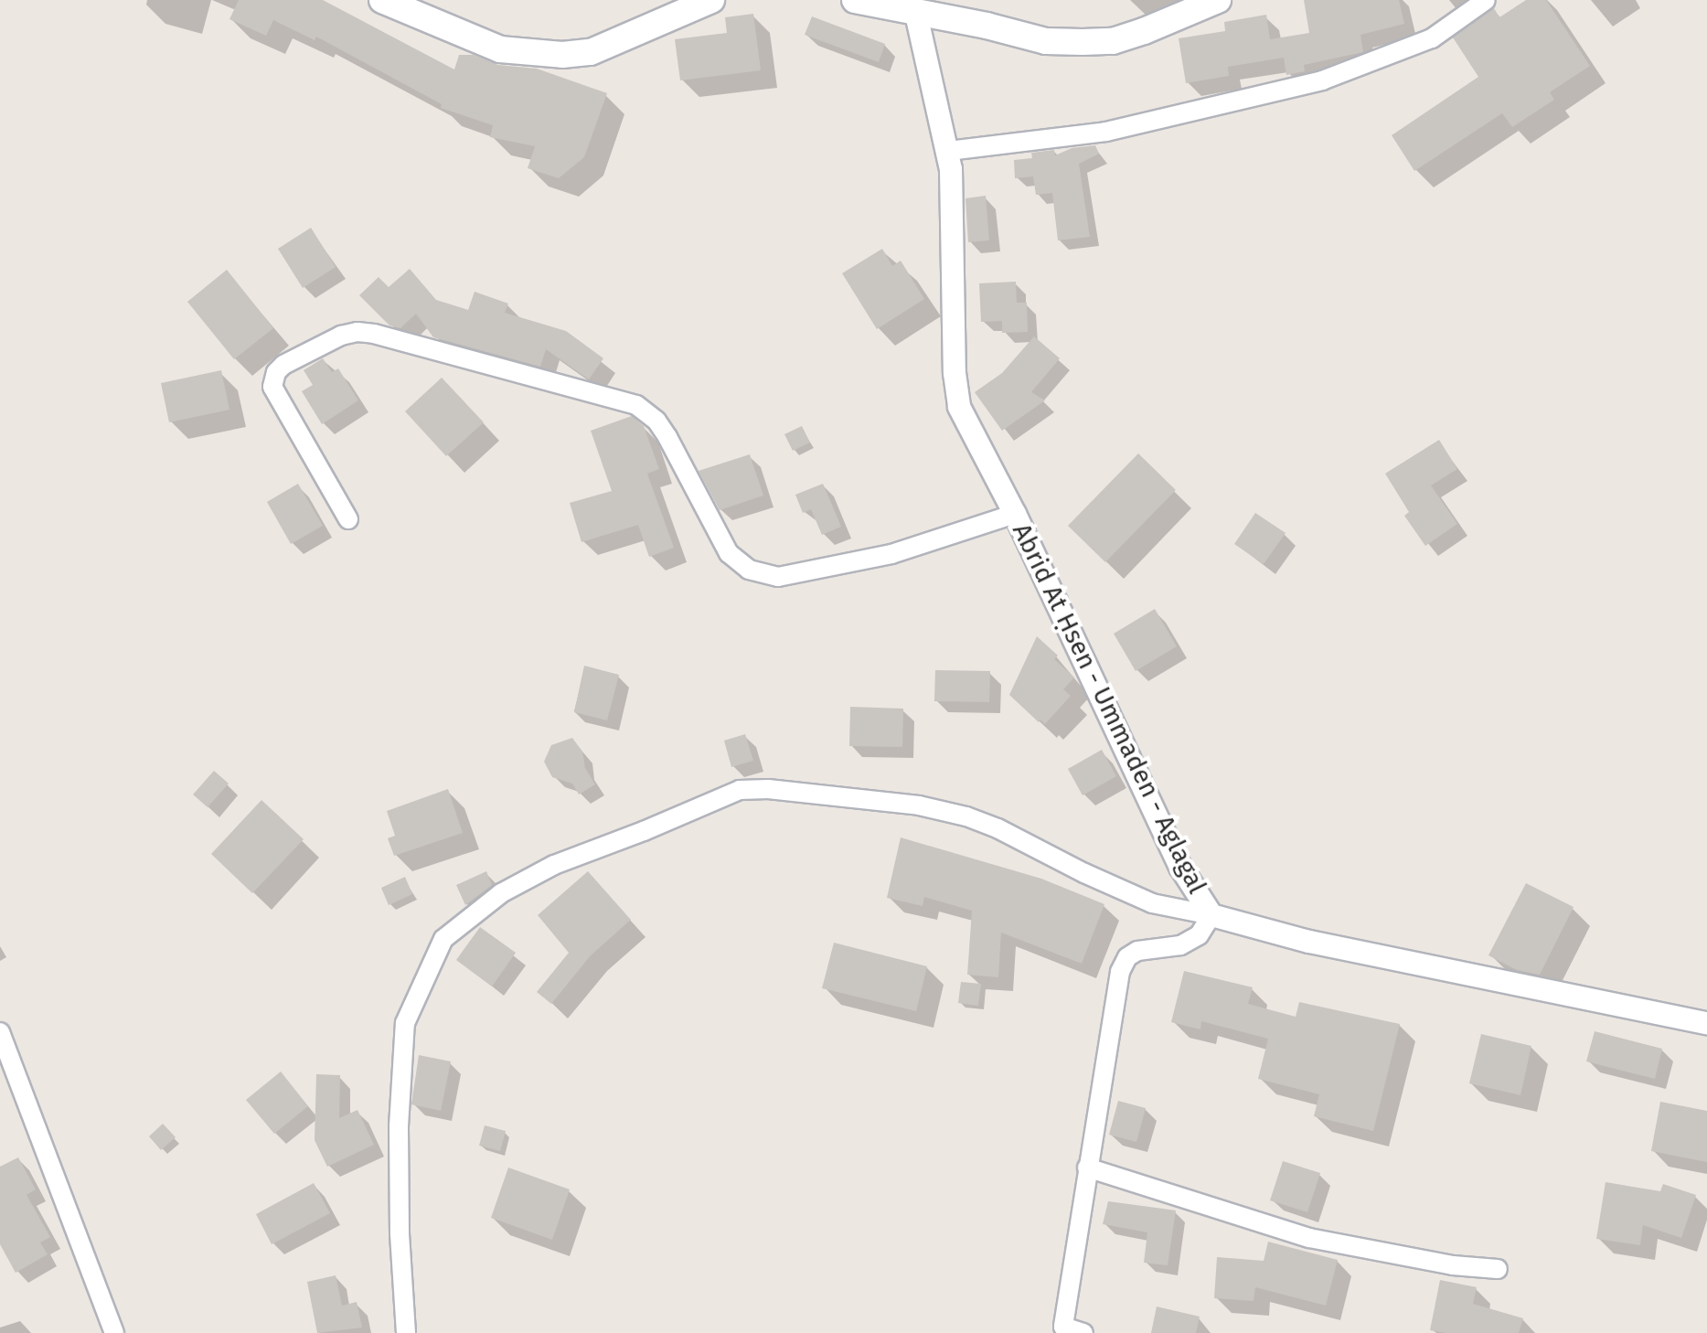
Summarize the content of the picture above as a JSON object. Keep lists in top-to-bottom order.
{
  "streets": {
    "street": ["Abrid At Ḥsen - Ummaden - Aglagal"]
  }
}
